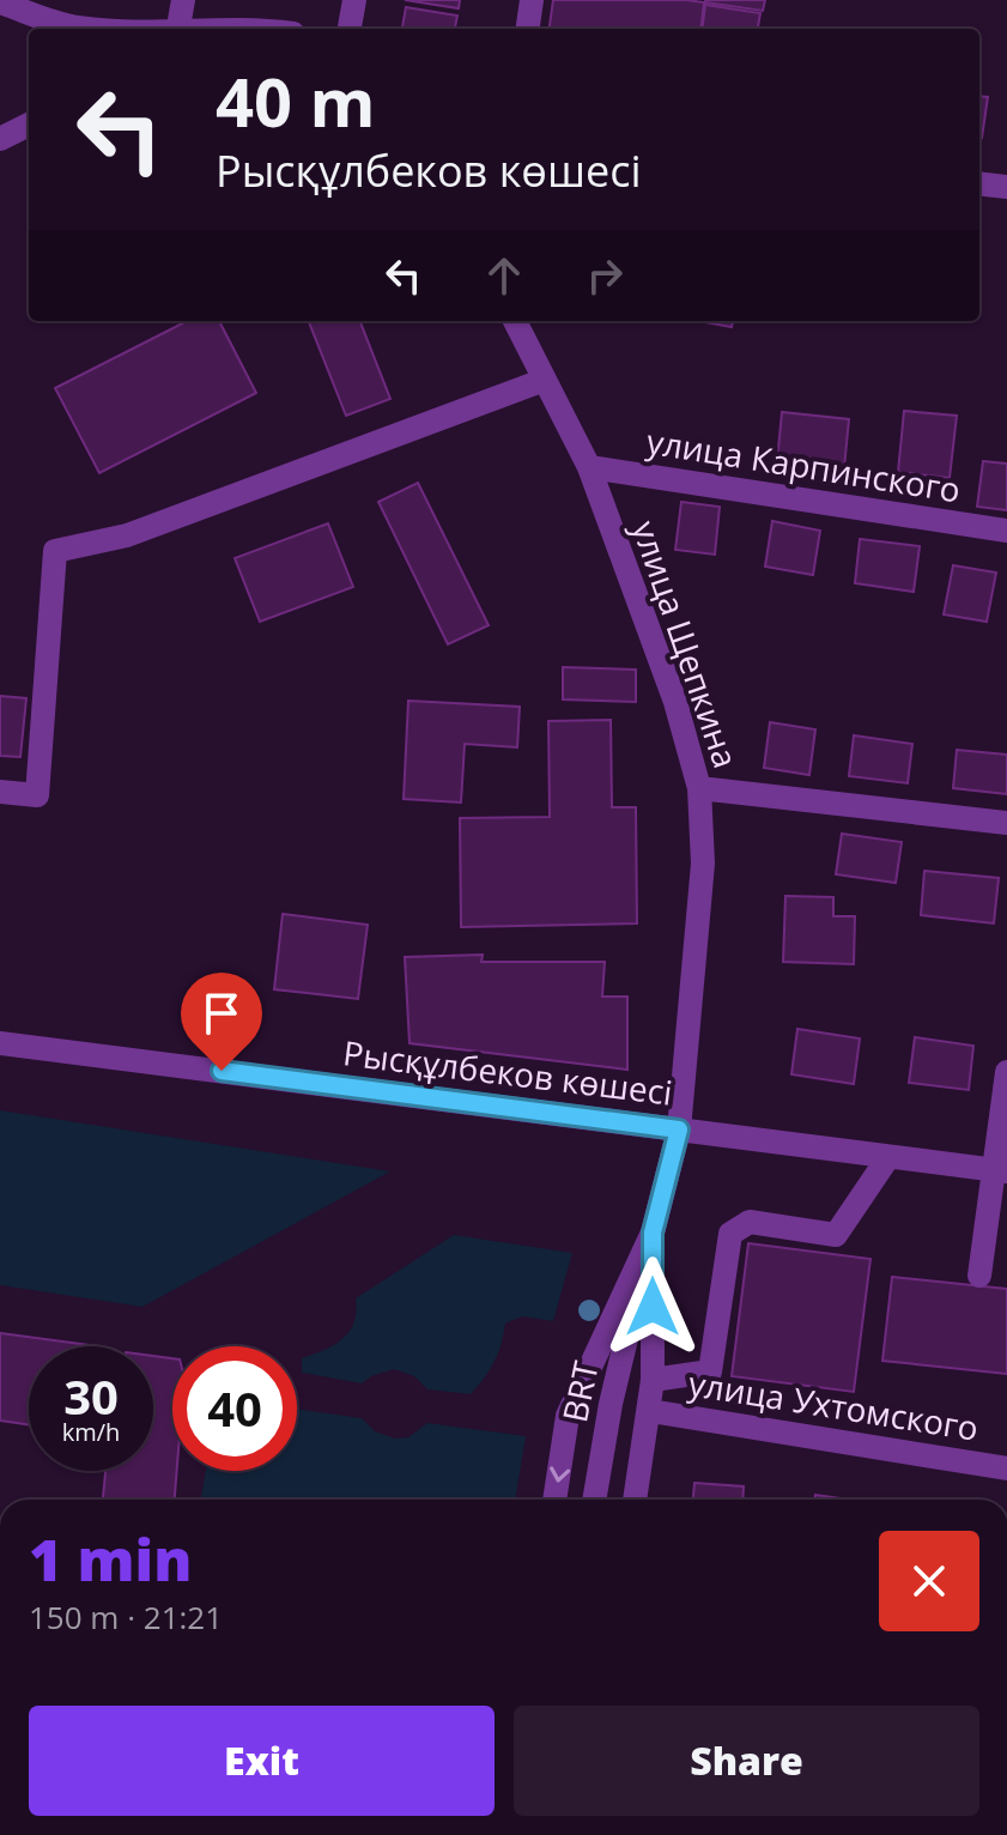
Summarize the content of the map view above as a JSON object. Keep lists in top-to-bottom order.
{
  "streets": {
    "street": [
      "улица Карпинского",
      "улица Щепкина",
      "Рысқұлбеков көшесі",
      "BRT",
      "улица Ухтомского"
    ]
  },
  "crossings": [
    ["улица Карпинского", "улица Щепкина"],
    ["улица Щепкина", "Рысқұлбеков көшесі"],
    ["улица Щепкина", "BRT"]
  ],
  "page": {
    "turn": ["40 m", "Рысқұлбеков көшесі"],
    "speed": "30 km/h",
    "limit": "40",
    "heading": ["1 min", "150 m · 21:21"],
    "buttons": ["Exit", "Share"]
  }
}
